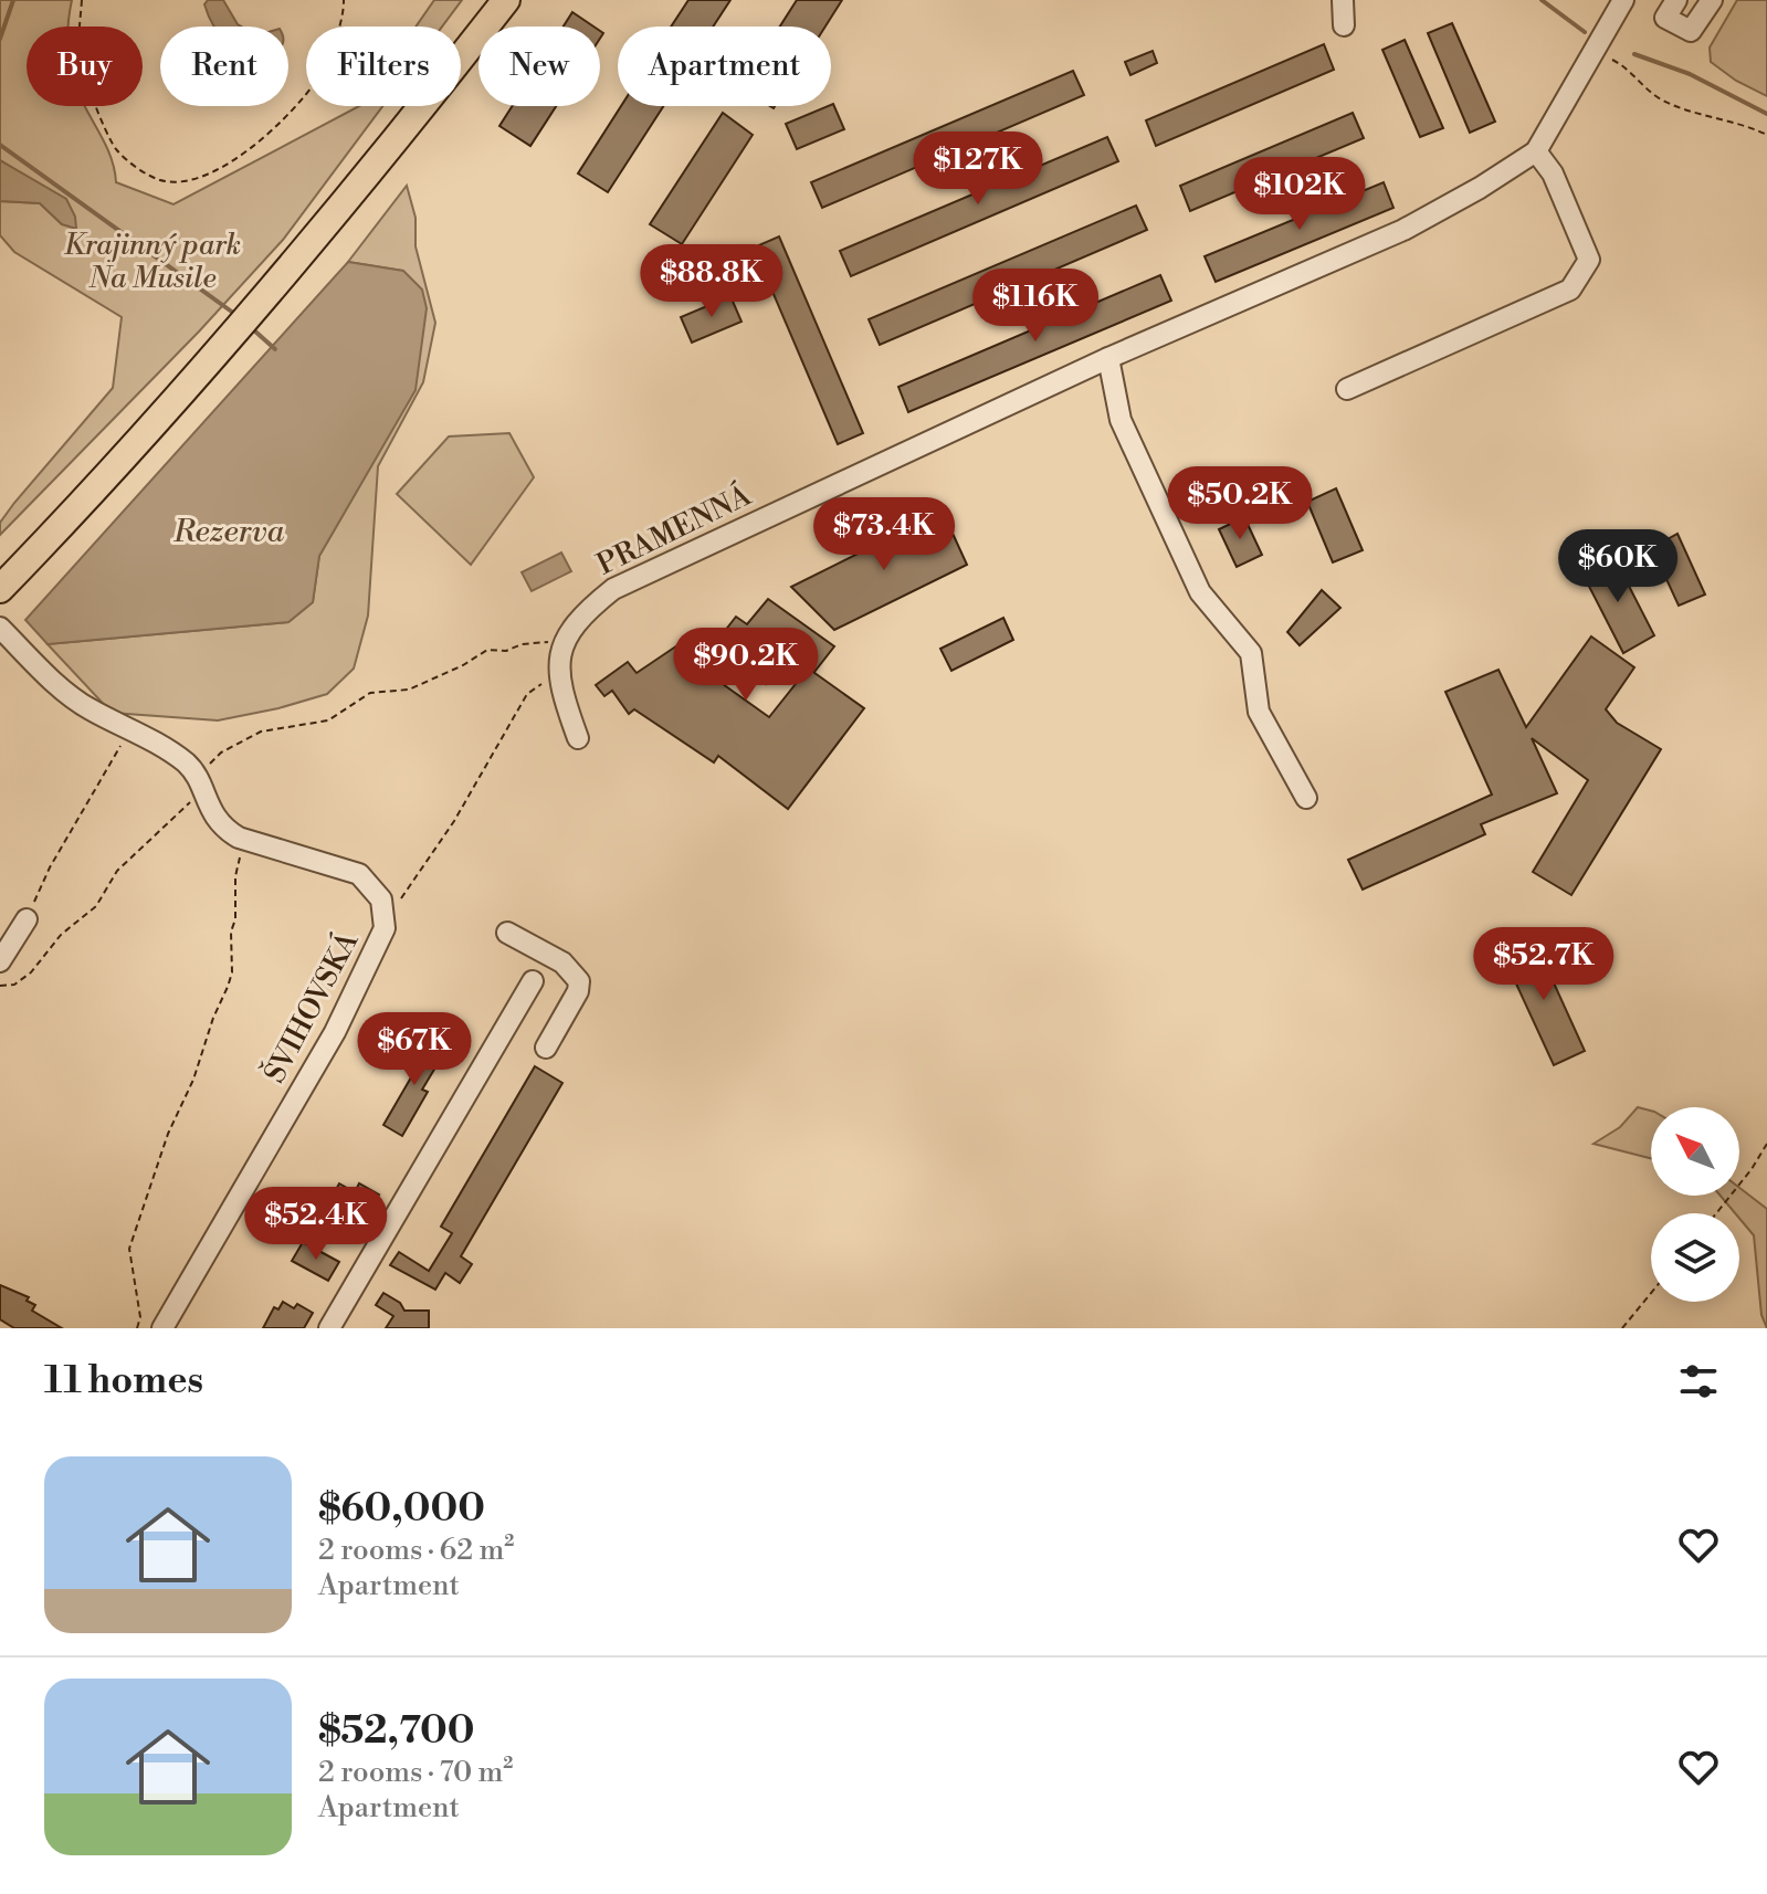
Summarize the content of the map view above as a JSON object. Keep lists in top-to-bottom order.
{
  "streets": {
    "street": ["PRAMENNÁ", "ŠVIHOVSKÁ"]
  },
  "water": ["Rezerva"],
  "parks": ["Krajinný park Na Musile"],
  "north": "top left",
  "page": {
    "chip": [
      "Buy",
      "Rent",
      "Filters",
      "New",
      "Apartment"
    ],
    "price": [
      "$127K",
      "$102K",
      "$88.8K",
      "$116K",
      "$50.2K",
      "$73.4K",
      "$60K",
      "$90.2K",
      "$52.7K",
      "$67K",
      "$52.4K"
    ],
    "heading": "11 homes",
    "list": [
      {
        "name": "$60,000",
        "note": "2 rooms · 62 m² · Apartment"
      },
      {
        "name": "$52,700",
        "note": "2 rooms · 70 m² · Apartment"
      }
    ]
  }
}
